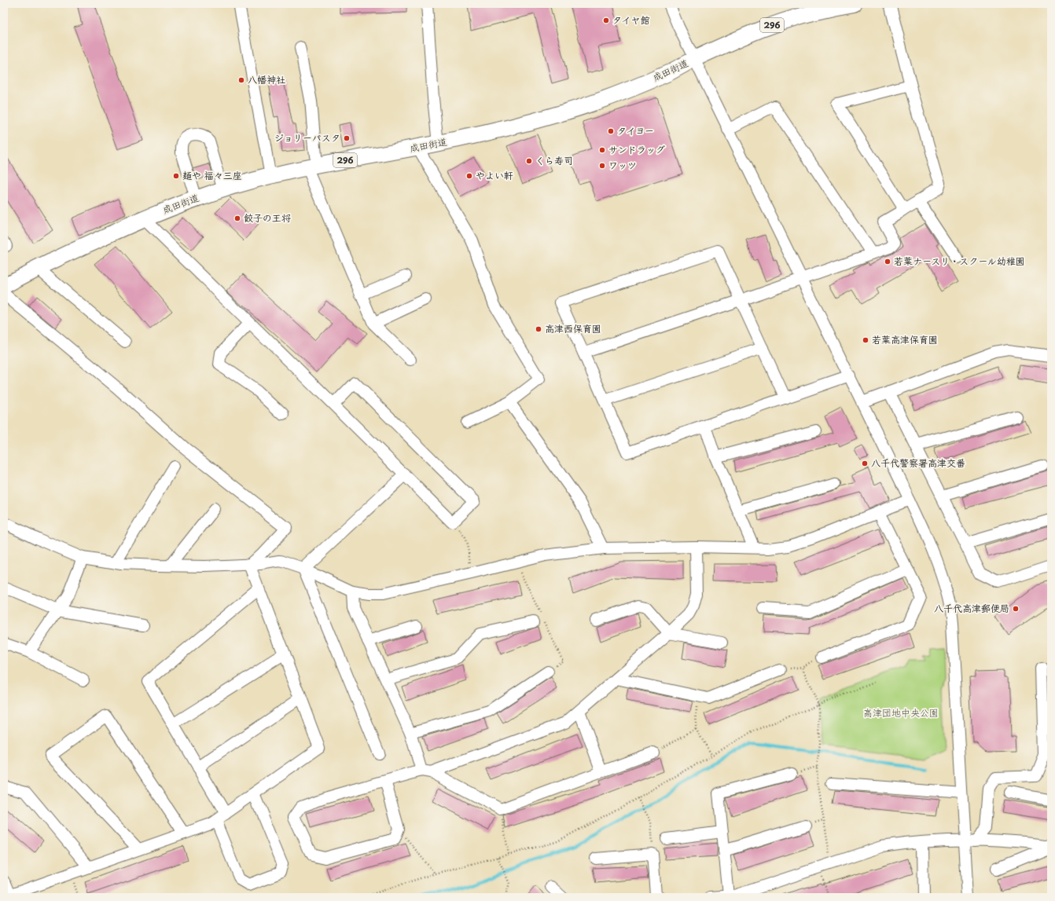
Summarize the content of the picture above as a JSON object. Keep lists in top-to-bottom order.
{
  "streets": {
    "highway": ["296", "成田街道"]
  },
  "parks": ["高津団地中央公園"],
  "places": [
    "タイヤ館",
    "八幡神社",
    "タイヨー",
    "ジョリーパスタ",
    "サンドラッグ",
    "くら寿司",
    "ワッツ",
    "麺や 福々三座",
    "やよい軒",
    "餃子の王将",
    "若葉ナースリ・スクール幼稚園",
    "高津西保育園",
    "若葉高津保育園",
    "八千代警察署高津交番",
    "八千代高津郵便局"
  ]
}
